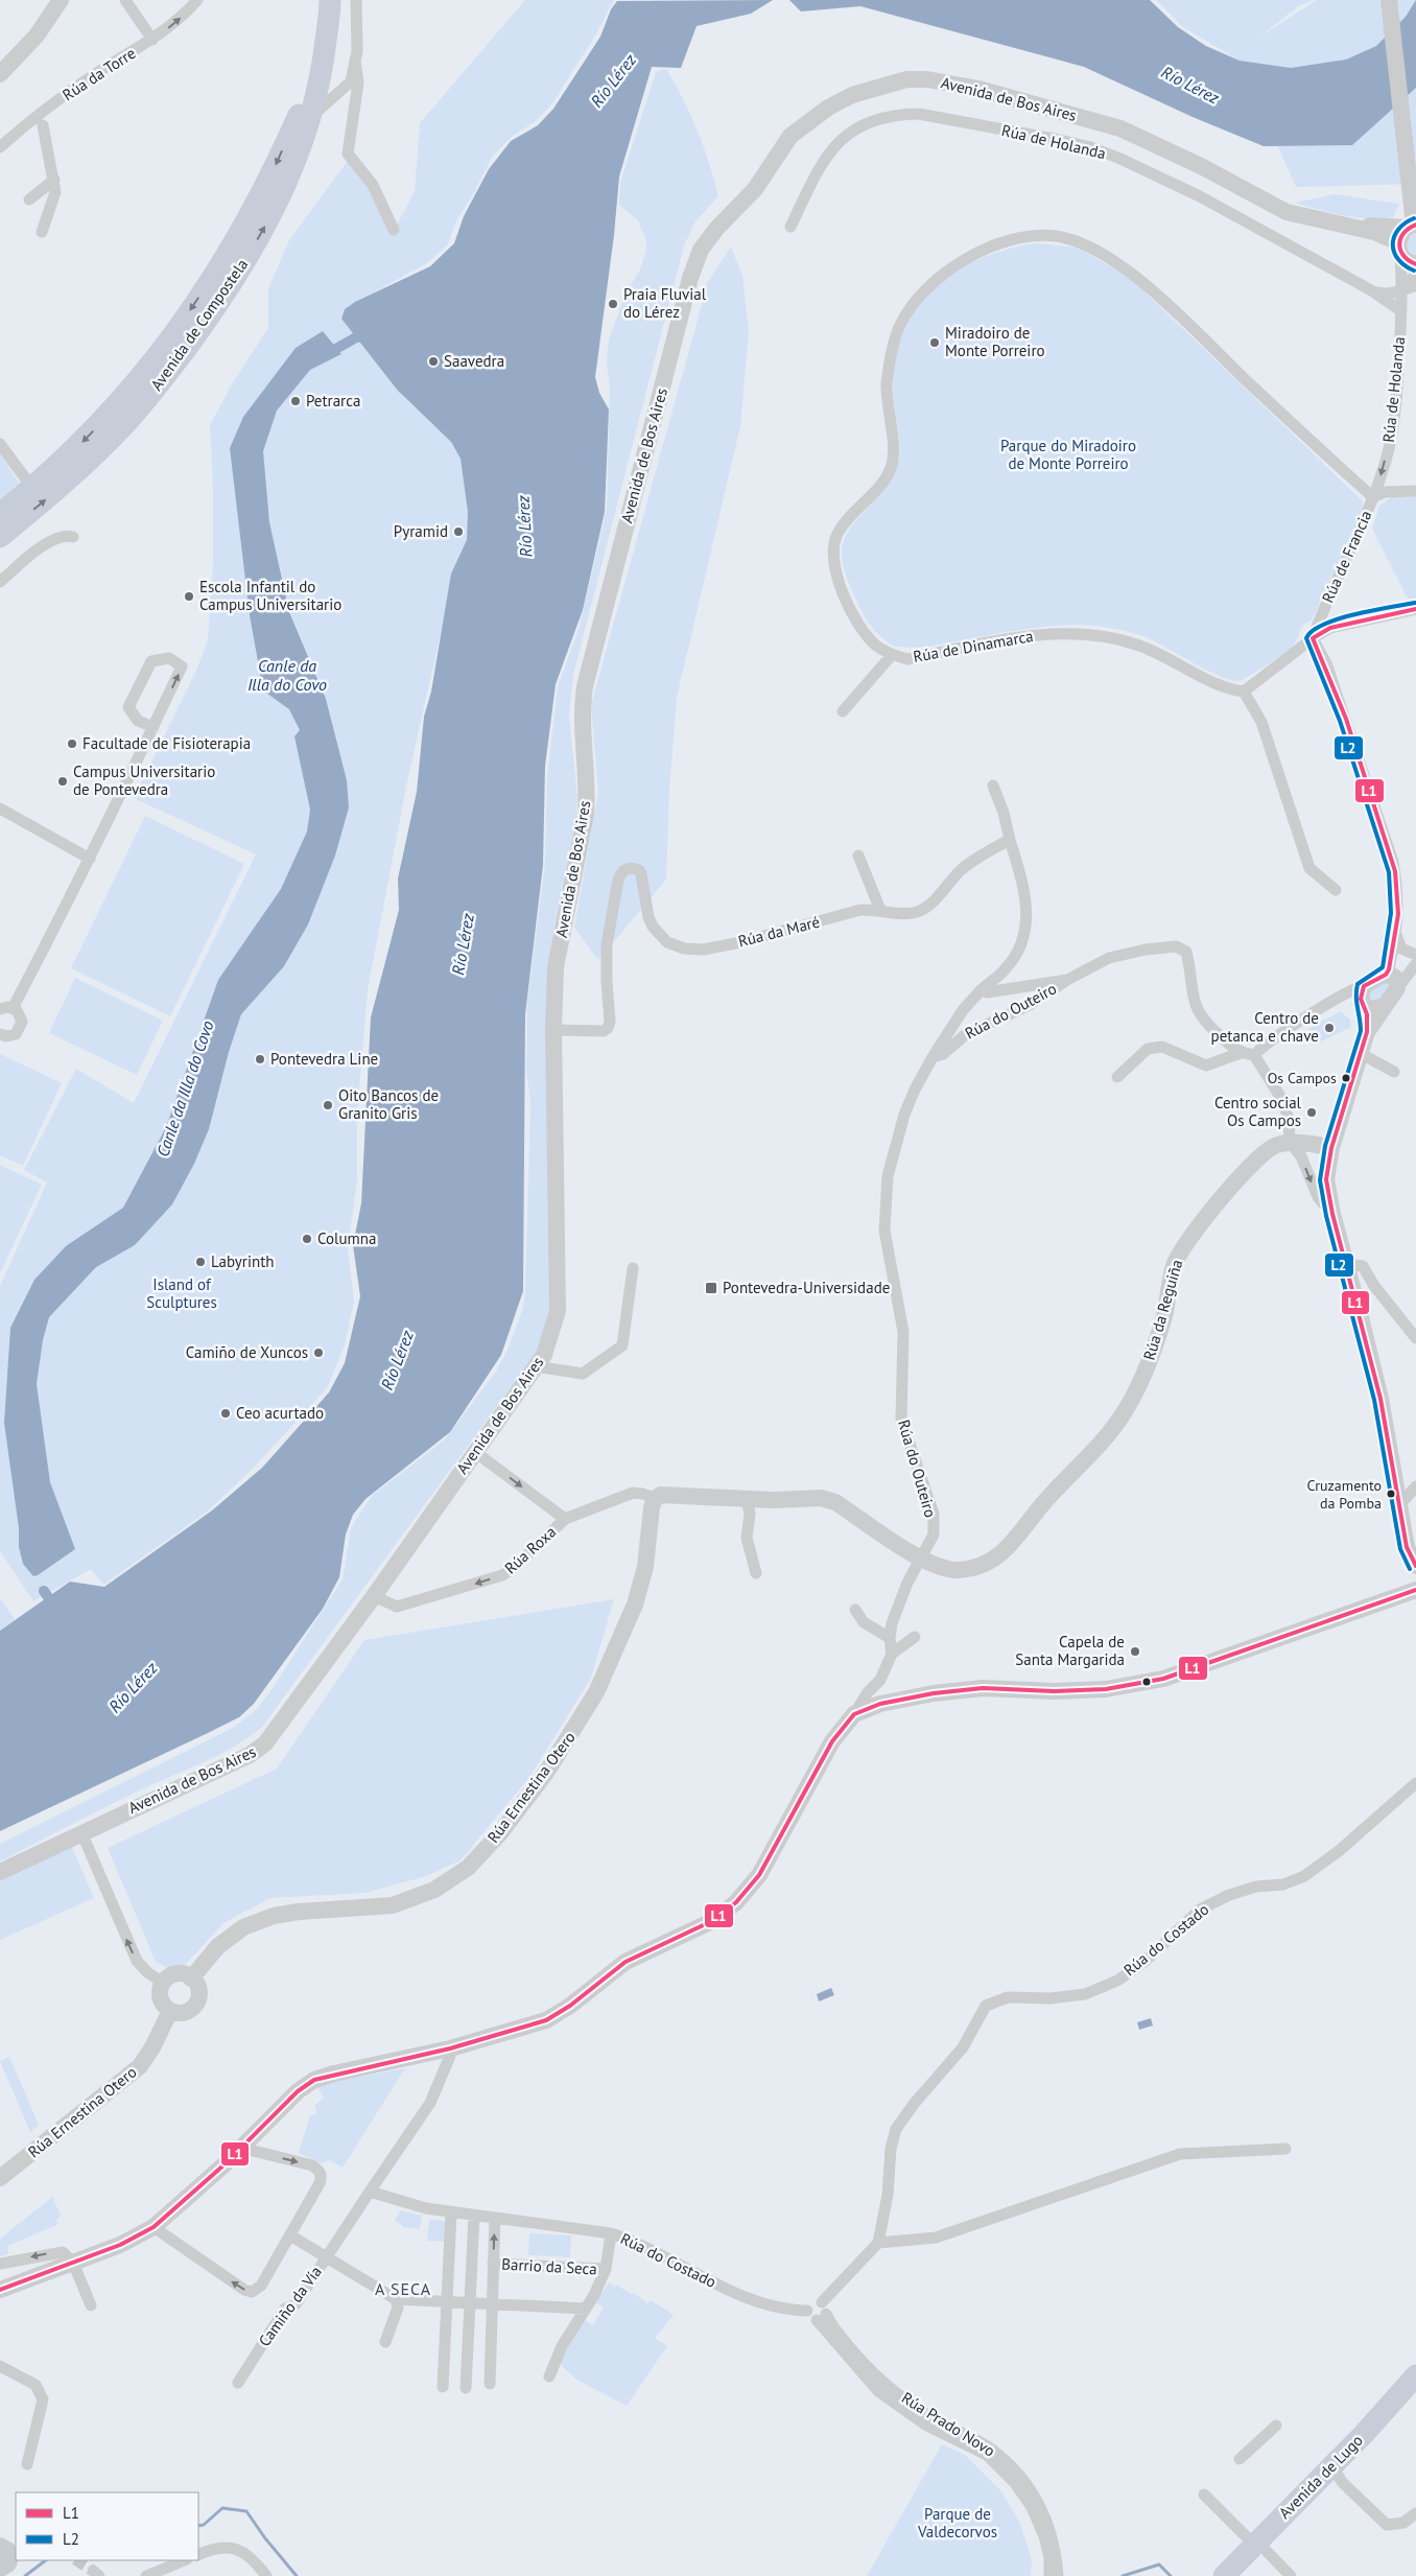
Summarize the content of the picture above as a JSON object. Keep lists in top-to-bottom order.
{
  "streets": {
    "highway": ["Avenida de Compostela", "Avenida de Lugo"],
    "street": [
      "Rúa da Torre",
      "Avenida de Bos Aires",
      "Rúa de Holanda",
      "Rúa de Francia",
      "Rúa de Dinamarca",
      "Rúa da Maré",
      "Rúa do Outeiro",
      "Rúa da Reguiña",
      "Rúa Roxa",
      "Rúa Ernestina Otero",
      "Rúa do Costado",
      "Barrio da Seca",
      "Camiño da Vía",
      "Rúa Prado Novo"
    ]
  },
  "crossings": [
    ["Avenida de Bos Aires", "Rúa de Holanda"],
    ["Avenida de Bos Aires", "Rúa da Maré"],
    ["Avenida de Bos Aires", "Rúa Roxa"],
    ["Rúa de Holanda", "Rúa de Francia"],
    ["Rúa de Holanda", "Rúa de Dinamarca"],
    ["Rúa de Francia", "Rúa de Dinamarca"],
    ["Rúa do Outeiro", "Rúa Roxa"],
    ["Rúa da Reguiña", "Rúa Roxa"],
    ["Rúa Roxa", "Rúa Ernestina Otero"],
    ["Rúa do Costado", "Barrio da Seca"],
    ["Rúa do Costado", "Rúa Prado Novo"]
  ],
  "districts": ["A SECA"],
  "water": ["Río Lérez", "Canle da Illa do Covo"],
  "parks": ["Parque do Miradoiro de Monte Porreiro", "Island of Sculptures", "Parque de Valdecorvos"],
  "places": {
    "other": [
      "Praia Fluvial do Lérez",
      "Miradoiro de Monte Porreiro",
      "Saavedra",
      "Petrarca",
      "Pyramid",
      "Escola Infantil do Campus Universitario",
      "Facultade de Fisioterapia",
      "Campus Universitario de Pontevedra",
      "Centro de petanca e chave",
      "Pontevedra Line",
      "Os Campos",
      "Oito Bancos de Granito Gris",
      "Centro social Os Campos",
      "Columna",
      "Labyrinth",
      "Camiño de Xuncos",
      "Ceo acurtado",
      "Cruzamento da Pomba",
      "Capela de Santa Margarida"
    ],
    "transit": ["Pontevedra-Universidade"]
  },
  "lines": ["transit line L2", "transit line L1"],
  "legend": ["L1", "L2"]
}
